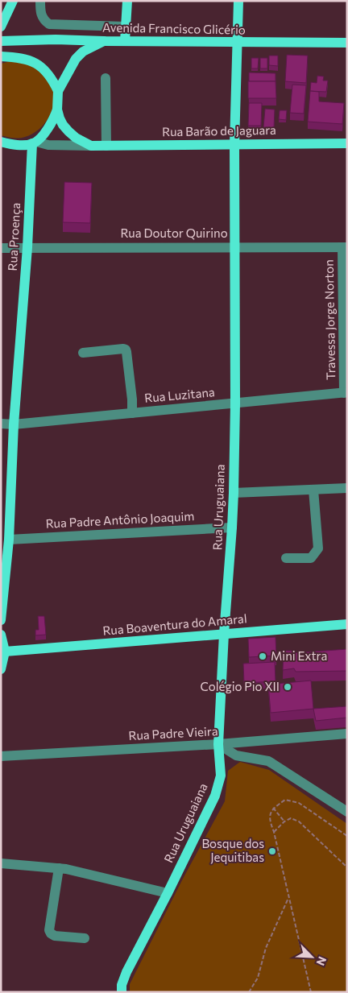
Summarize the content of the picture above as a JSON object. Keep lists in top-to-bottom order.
{
  "streets": {
    "main road": [
      "Avenida Francisco Glicério",
      "Rua Barão de Jaguara",
      "Rua Proença",
      "Rua Uruguaiana",
      "Rua Boaventura do Amaral"
    ],
    "street": [
      "Rua Doutor Quirino",
      "Travessa Jorge Norton",
      "Rua Luzitana",
      "Rua Padre Antônio Joaquim",
      "Rua Padre Vieira"
    ]
  },
  "crossings": [
    ["Avenida Francisco Glicério", "Rua Uruguaiana"],
    ["Rua Barão de Jaguara", "Rua Uruguaiana"],
    ["Rua Doutor Quirino", "Rua Proença"],
    ["Rua Doutor Quirino", "Travessa Jorge Norton"],
    ["Rua Doutor Quirino", "Rua Uruguaiana"],
    ["Rua Proença", "Rua Luzitana"],
    ["Rua Proença", "Rua Padre Antônio Joaquim"],
    ["Travessa Jorge Norton", "Rua Luzitana"],
    ["Rua Luzitana", "Rua Uruguaiana"],
    ["Rua Uruguaiana", "Rua Padre Antônio Joaquim"],
    ["Rua Uruguaiana", "Rua Boaventura do Amaral"],
    ["Rua Uruguaiana", "Rua Padre Vieira"]
  ],
  "places": ["Mini Extra", "Colégio Pio XII", "Bosque dos Jequitibas"],
  "north": "bottom right"
}
